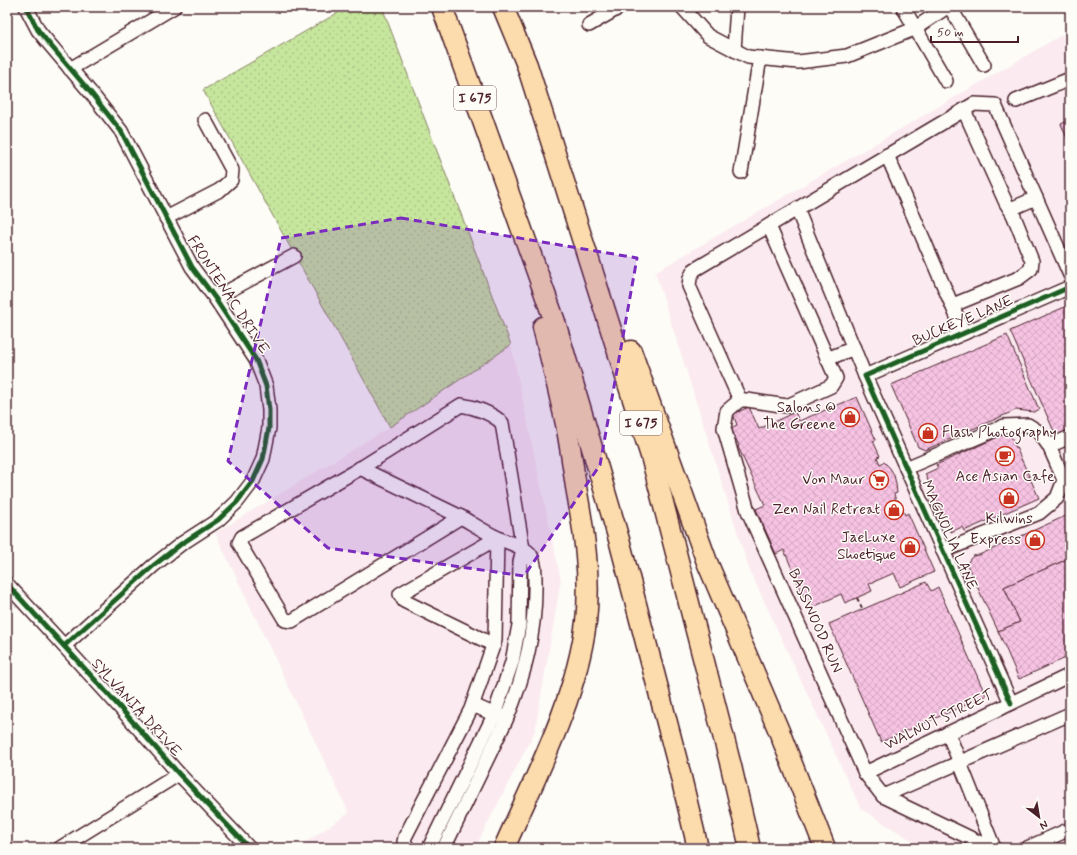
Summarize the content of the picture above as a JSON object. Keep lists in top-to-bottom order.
{
  "streets": {
    "highway": ["I 675"],
    "street": [
      "FRONTENAC DRIVE",
      "BUCKEYE LANE",
      "MAGNOLIA LANE",
      "BASSWOOD RUN",
      "SYLVANIA DRIVE",
      "WALNUT STREET"
    ]
  },
  "crossings": [
    ["FRONTENAC DRIVE", "SYLVANIA DRIVE"],
    ["BUCKEYE LANE", "MAGNOLIA LANE"],
    ["MAGNOLIA LANE", "WALNUT STREET"],
    ["BASSWOOD RUN", "WALNUT STREET"]
  ],
  "places": {
    "shop": [
      "Salons @ The Greene",
      "Flash Photography",
      "Kilwins",
      "Zen Nail Retreat",
      "Express",
      "JaeLuxe Shoetique"
    ],
    "cafe": ["Ace Asian Cafe"],
    "supermarket": ["Von Maur"]
  },
  "scale_bar": "50 m",
  "north": "bottom right"
}
